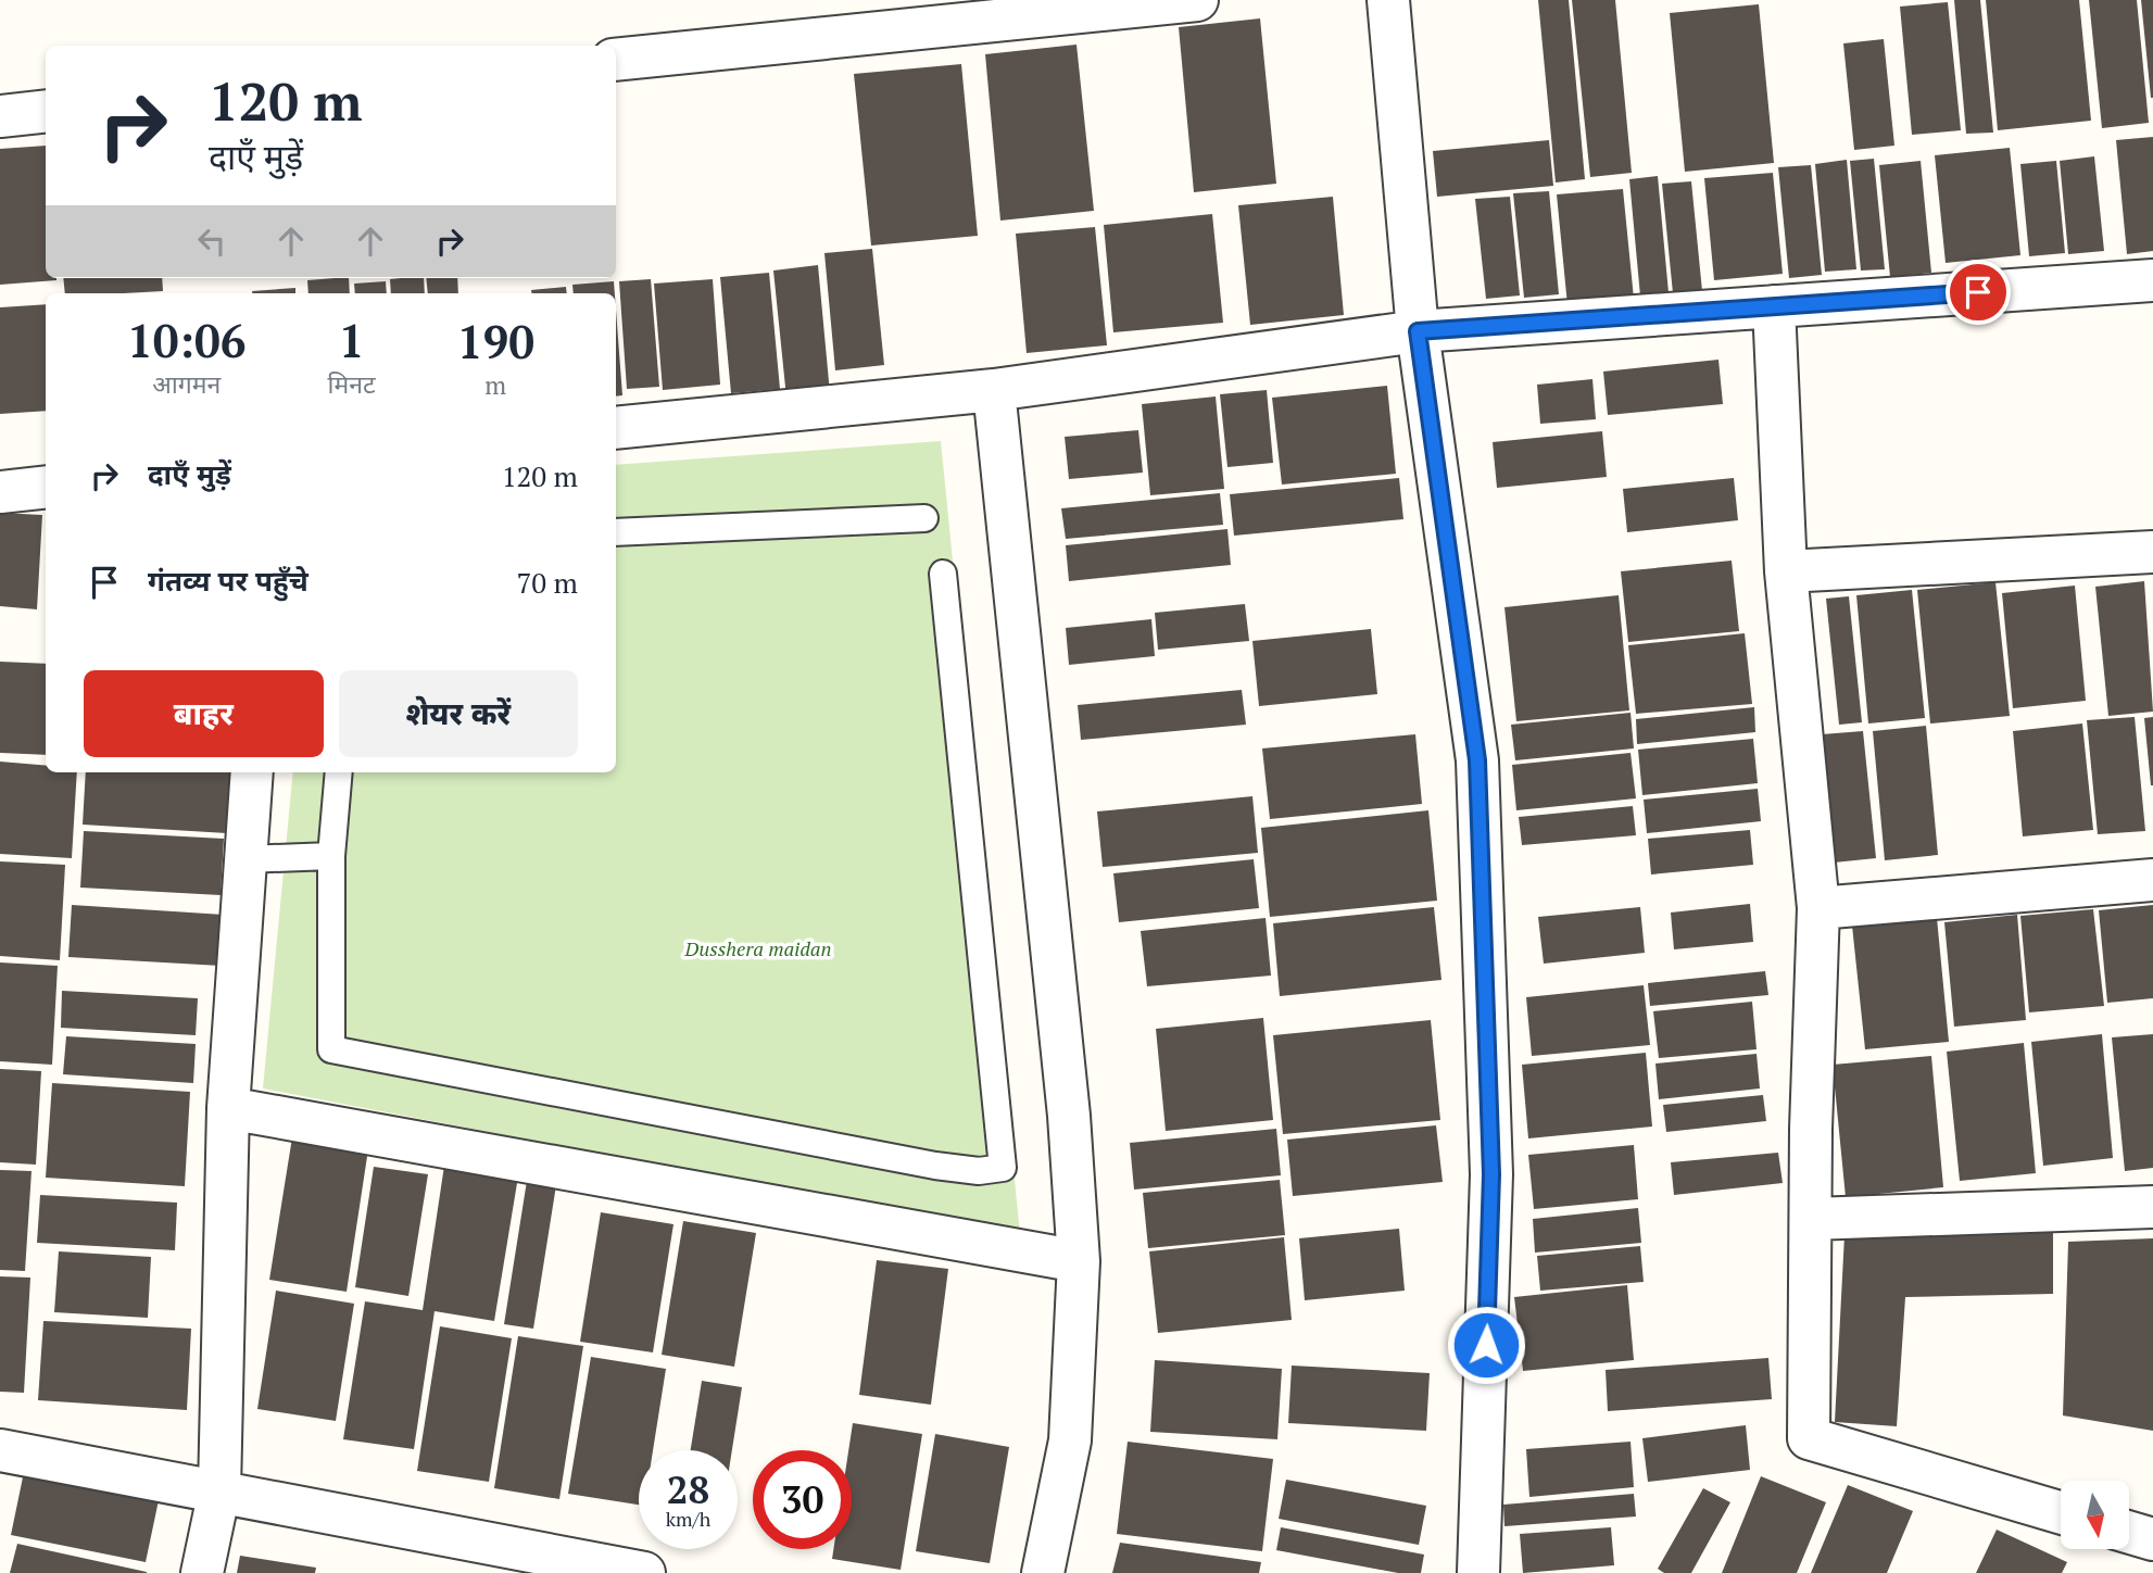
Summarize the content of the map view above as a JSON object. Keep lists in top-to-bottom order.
{
  "parks": ["Dusshera maidan"],
  "north": "bottom",
  "page": {
    "turn": ["120 m", "दाएँ मुड़ें"],
    "eta": [
      "10:06",
      "आगमन",
      "1",
      "मिनट",
      "190",
      "m"
    ],
    "list": [
      {
        "name": "दाएँ मुड़ें",
        "value": "120 m"
      },
      {
        "name": "गंतव्य पर पहुँचे",
        "value": "70 m"
      }
    ],
    "buttons": ["बाहर", "शेयर करें"],
    "speed": "28 km/h",
    "limit": "30"
  }
}
